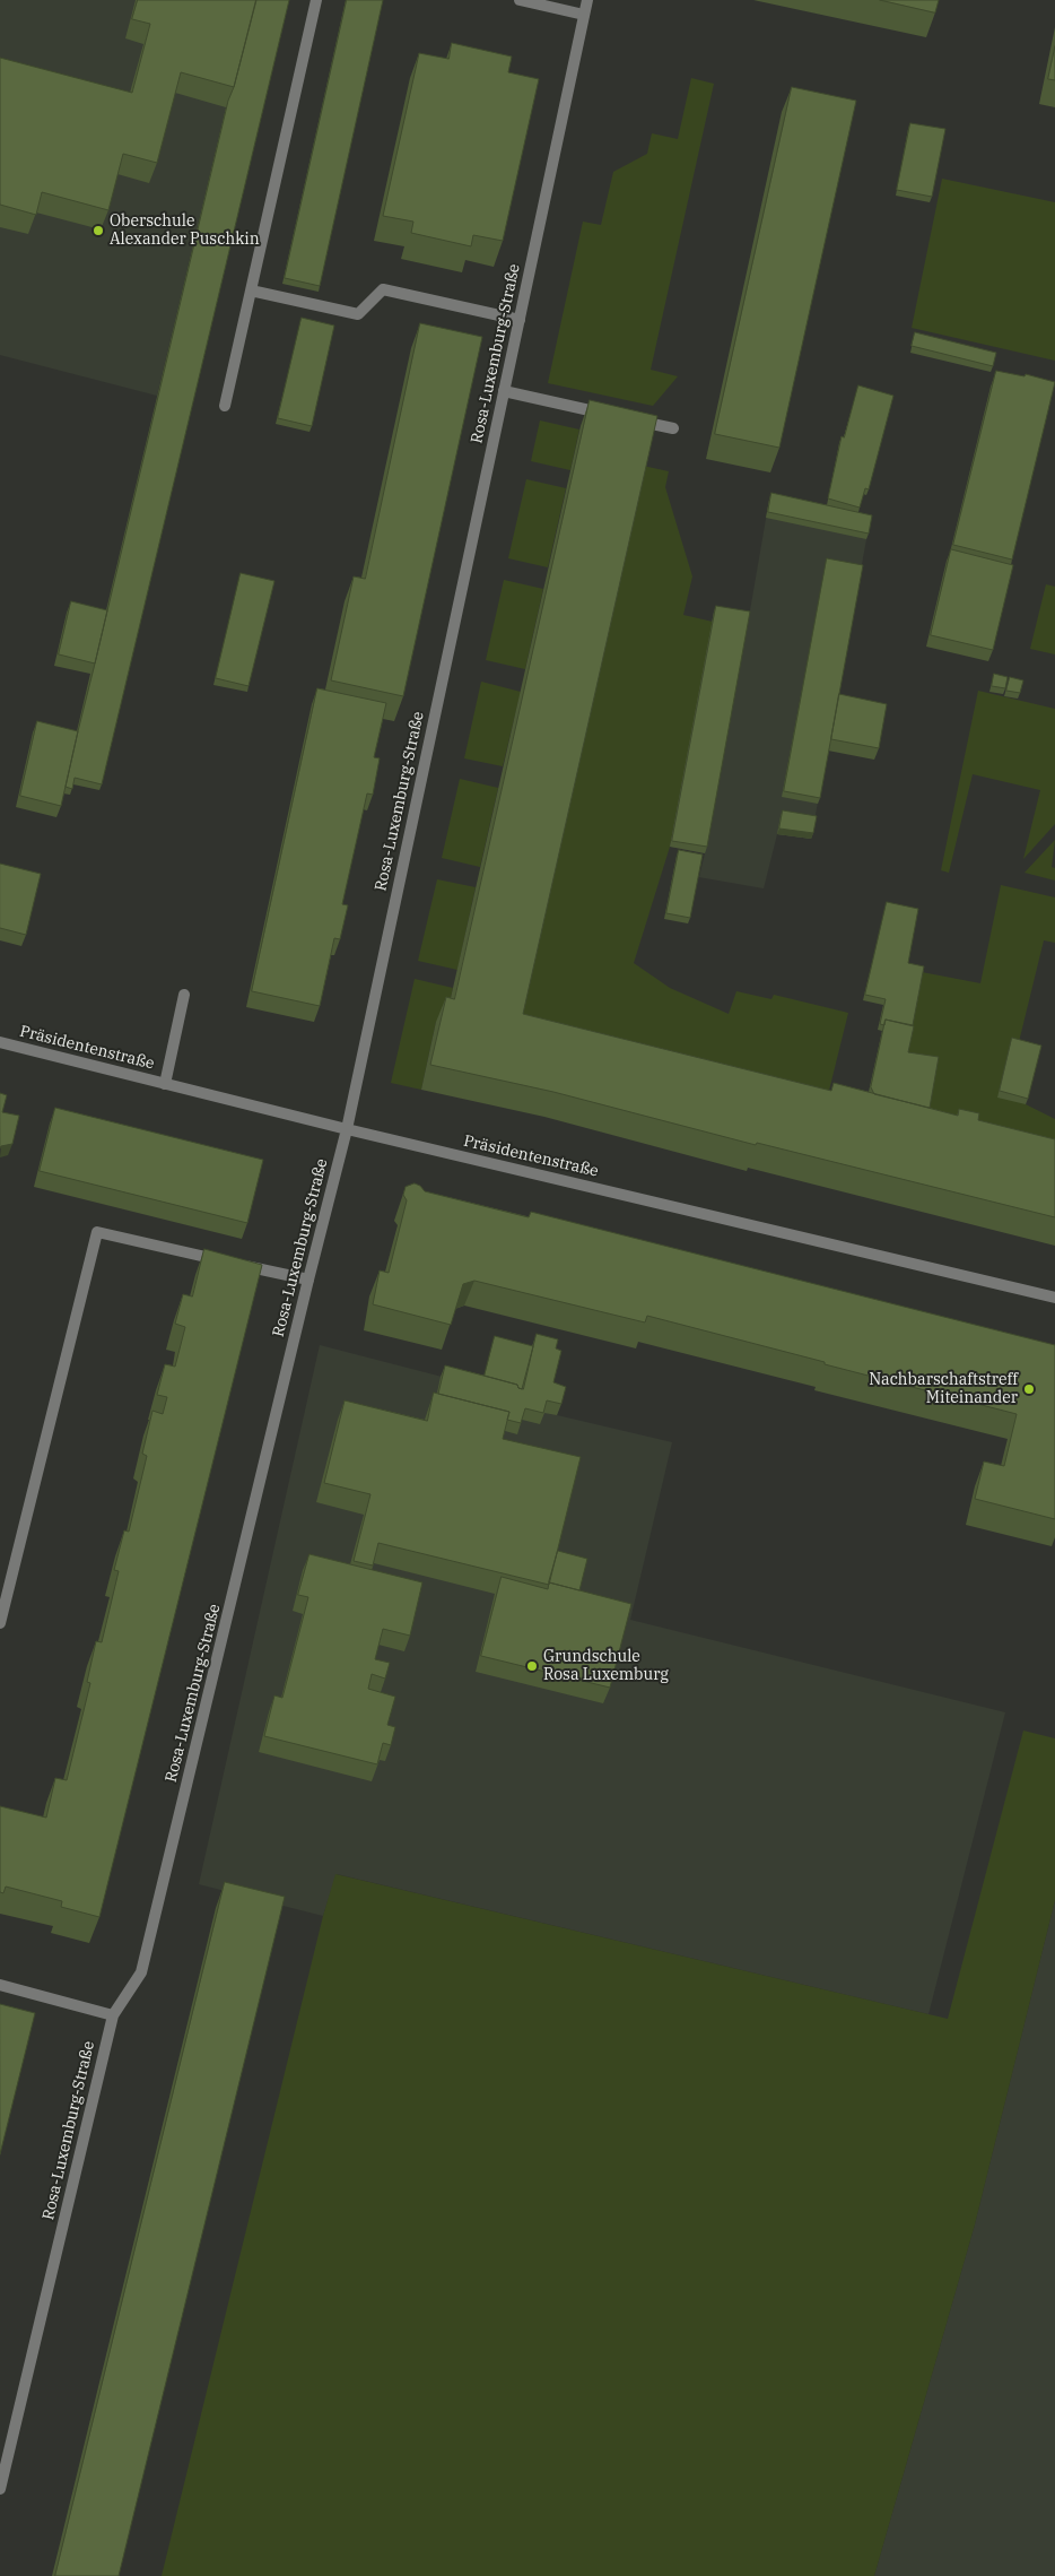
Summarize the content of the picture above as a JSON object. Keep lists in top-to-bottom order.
{
  "streets": {
    "street": ["Rosa-Luxemburg-Straße", "Präsidentenstraße"]
  },
  "crossings": [
    ["Rosa-Luxemburg-Straße", "Präsidentenstraße"]
  ],
  "places": ["Oberschule Alexander Puschkin", "Nachbarschaftstreff Miteinander", "Grundschule Rosa Luxemburg"]
}
